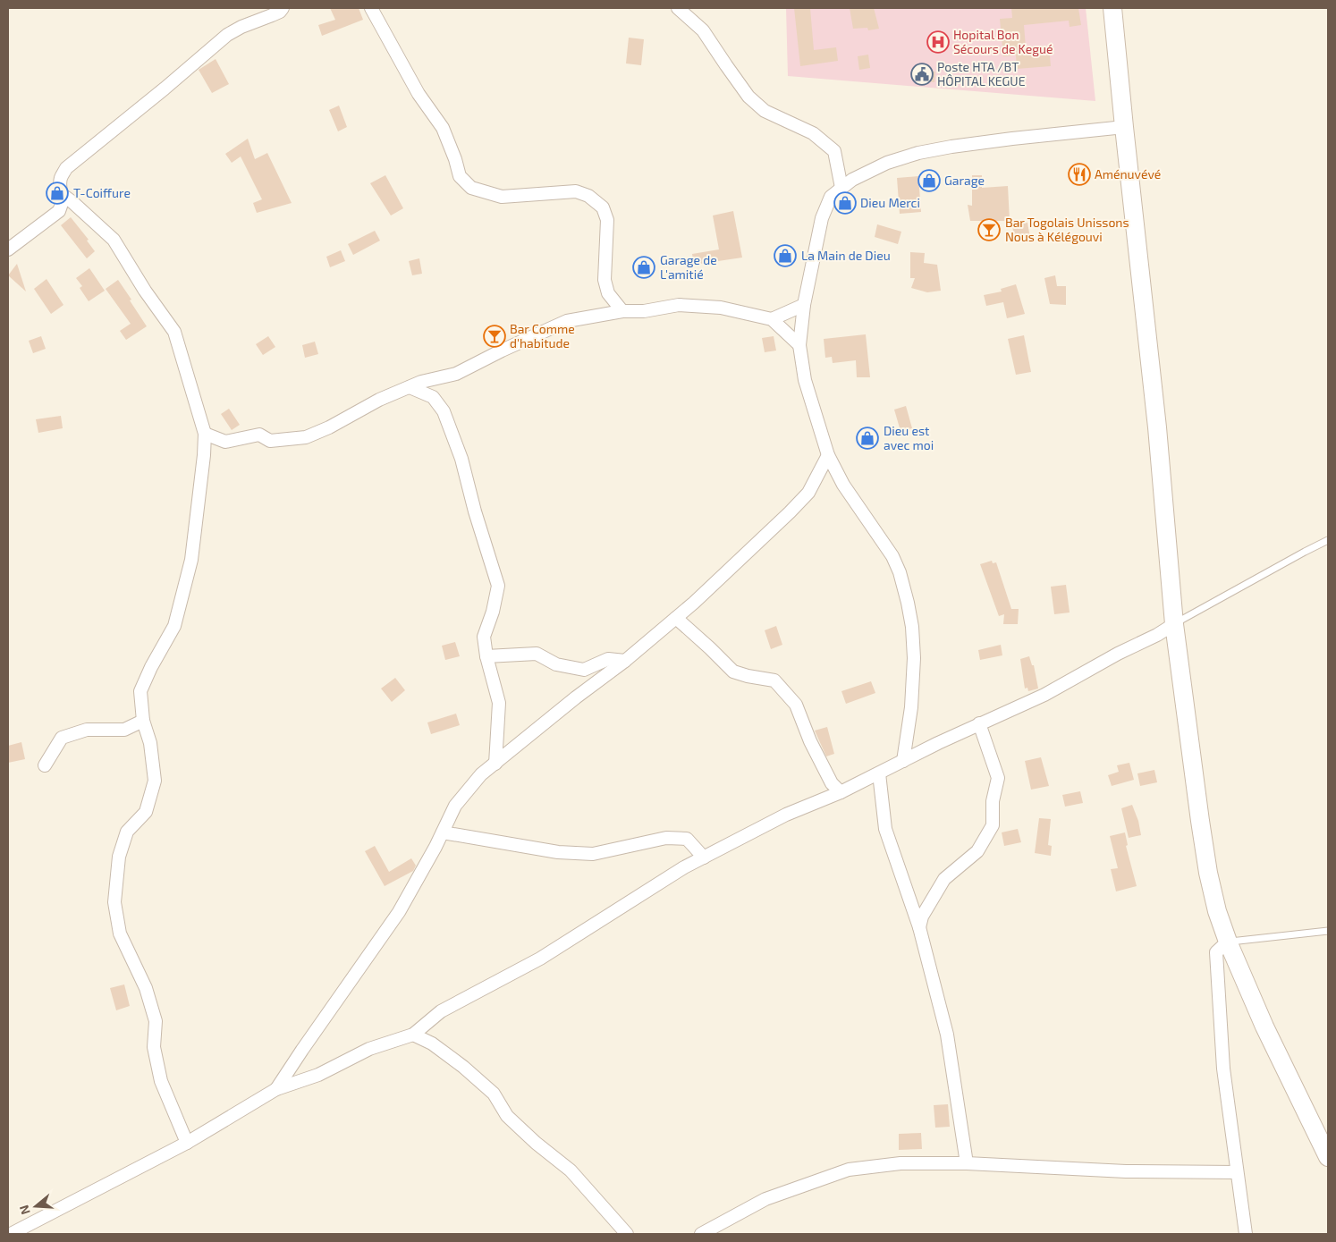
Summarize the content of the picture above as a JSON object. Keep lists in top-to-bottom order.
{
  "places": {
    "hospital": ["Hopital Bon Sécours de Kegué"],
    "public building": ["Poste HTA /BT HÔPITAL KEGUE"],
    "restaurant": ["Aménuvévé"],
    "shop": [
      "Garage",
      "T-Coiffure",
      "Dieu Merci",
      "La Main de Dieu",
      "Garage de L'amitié",
      "Dieu est avec moi"
    ],
    "bar": ["Bar Togolais Unissons Nous à Kélégouvi", "Bar Comme d'habitude"]
  },
  "north": "left"
}
